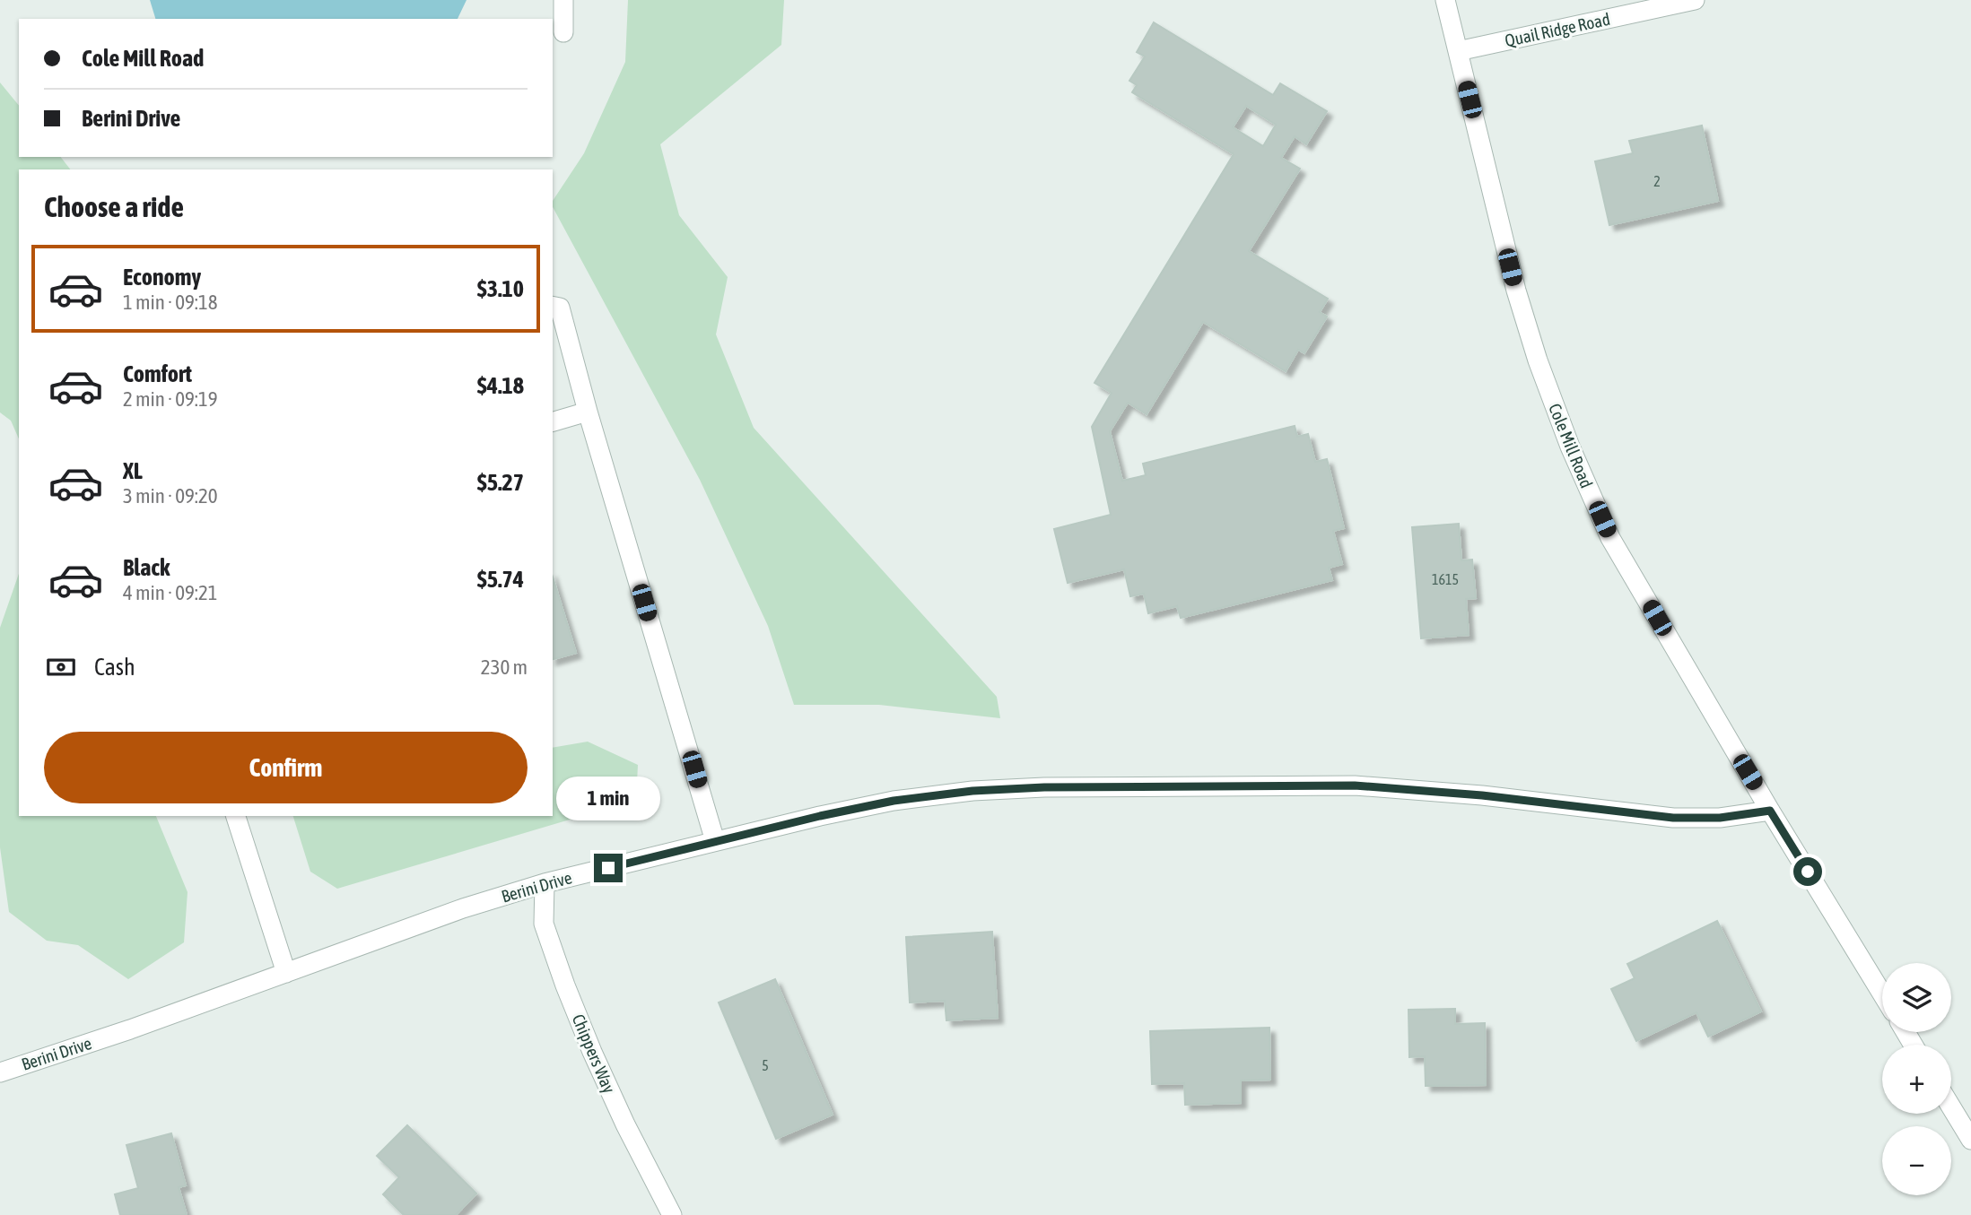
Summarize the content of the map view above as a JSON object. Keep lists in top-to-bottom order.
{
  "streets": {
    "street": [
      "Quail Ridge Road",
      "Cole Mill Road",
      "Berini Drive",
      "Chippers Way"
    ]
  },
  "crossings": [
    ["Quail Ridge Road", "Cole Mill Road"],
    ["Cole Mill Road", "Berini Drive"],
    ["Berini Drive", "Chippers Way"]
  ],
  "house_numbers": ["2", "1615", "5"],
  "page": {
    "banner": ["Cole Mill Road", "Berini Drive"],
    "heading": "Choose a ride",
    "list": [
      {
        "name": "Economy",
        "note": "1 min · 09:18",
        "value": "$3.10"
      },
      {
        "name": "Comfort",
        "note": "2 min · 09:19",
        "value": "$4.18"
      },
      {
        "name": "XL",
        "note": "3 min · 09:20",
        "value": "$5.27"
      },
      {
        "name": "Black",
        "note": "4 min · 09:21",
        "value": "$5.74"
      }
    ],
    "pay": ["Cash", "230 m"],
    "buttons": "Confirm",
    "bubble": "1 min",
    "map_buttons": ["+", "−"]
  }
}
